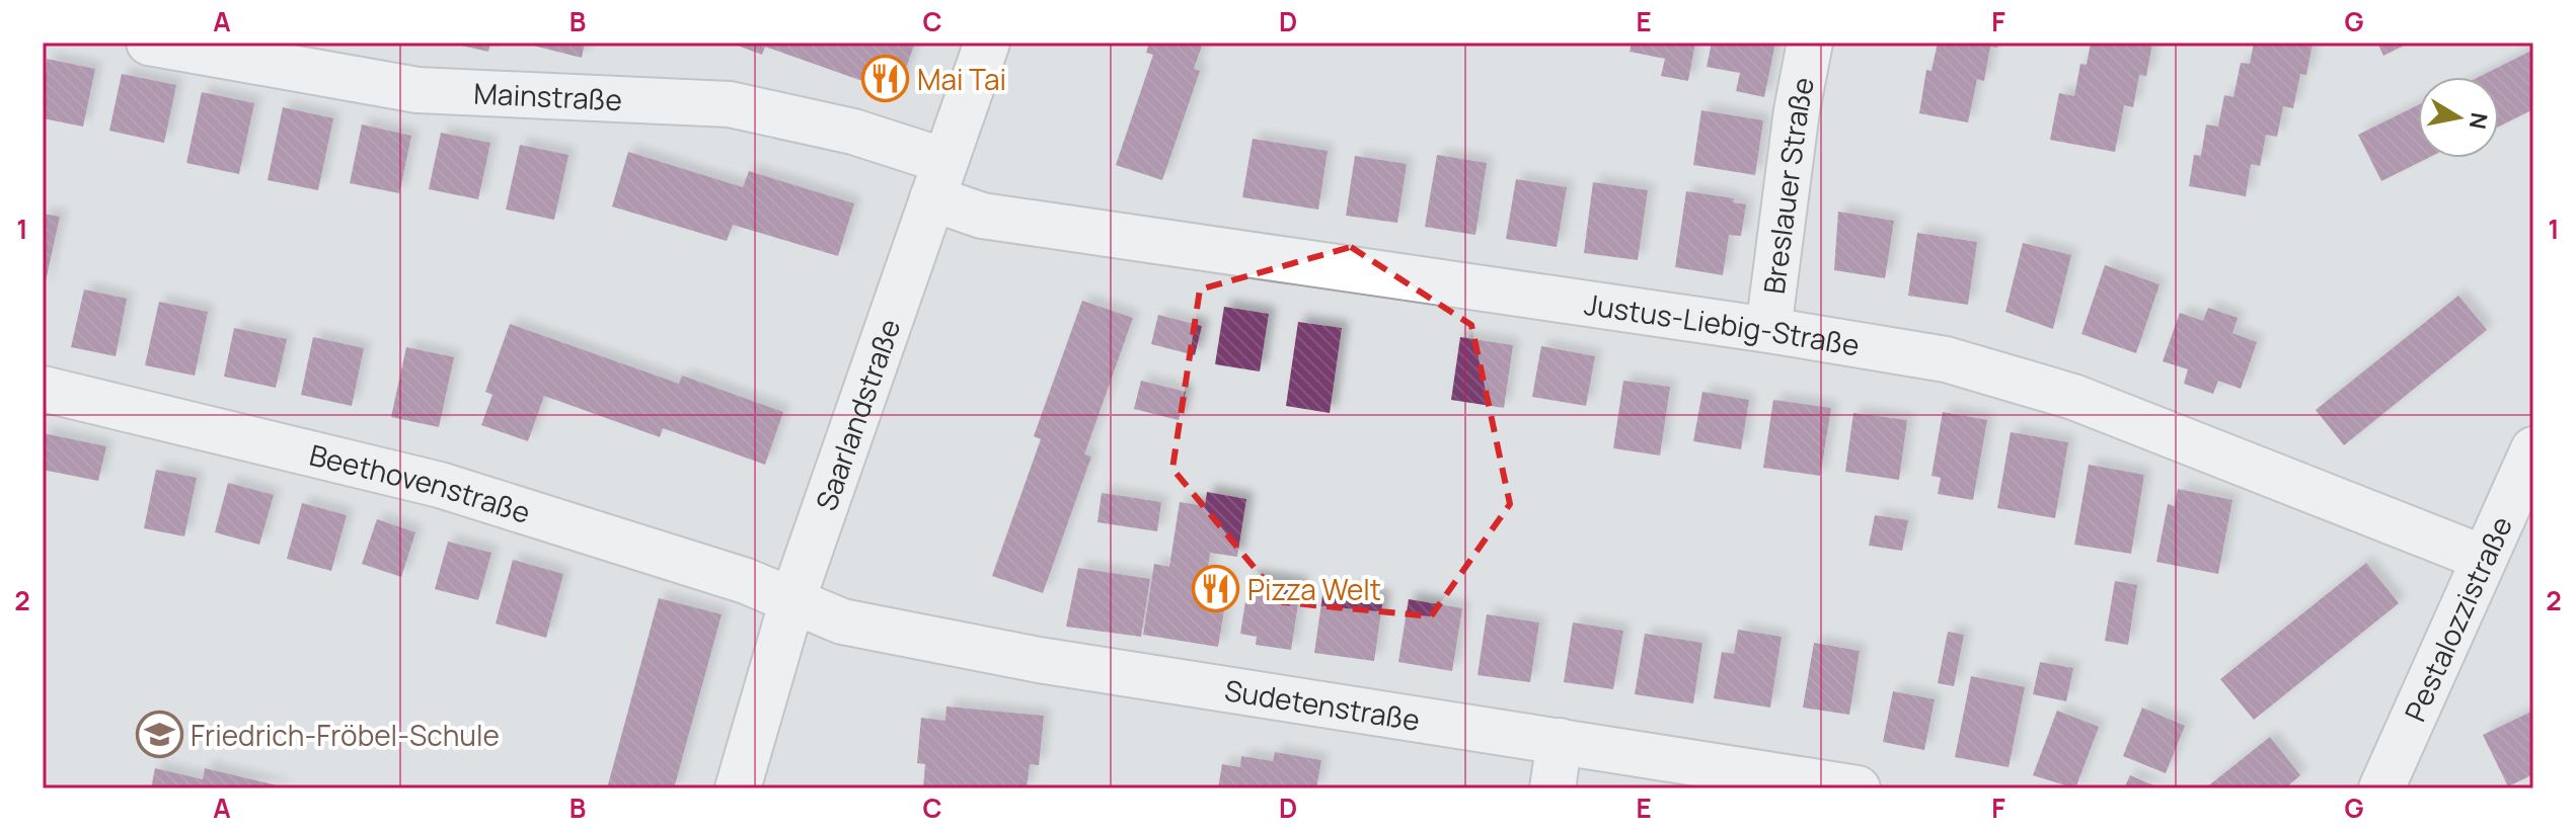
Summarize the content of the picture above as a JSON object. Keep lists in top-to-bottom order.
{
  "streets": {
    "street": [
      "Mainstraße",
      "Breslauer Straße",
      "Justus-Liebig-Straße",
      "Saarlandstraße",
      "Beethovenstraße",
      "Pestalozzistraße",
      "Sudetenstraße"
    ]
  },
  "crossings": [
    ["Mainstraße", "Justus-Liebig-Straße"],
    ["Mainstraße", "Saarlandstraße"],
    ["Breslauer Straße", "Justus-Liebig-Straße"],
    ["Justus-Liebig-Straße", "Saarlandstraße"],
    ["Justus-Liebig-Straße", "Pestalozzistraße"],
    ["Saarlandstraße", "Beethovenstraße"],
    ["Saarlandstraße", "Sudetenstraße"],
    ["Beethovenstraße", "Sudetenstraße"]
  ],
  "places": {
    "restaurant": ["Mai Tai", "Pizza Welt"],
    "school or university": ["Friedrich-Fröbel-Schule"]
  },
  "north": "right",
  "grid": {
    "columns": [
      "A",
      "B",
      "C",
      "D",
      "E",
      "F",
      "G"
    ],
    "rows": ["1", "2"]
  }
}
